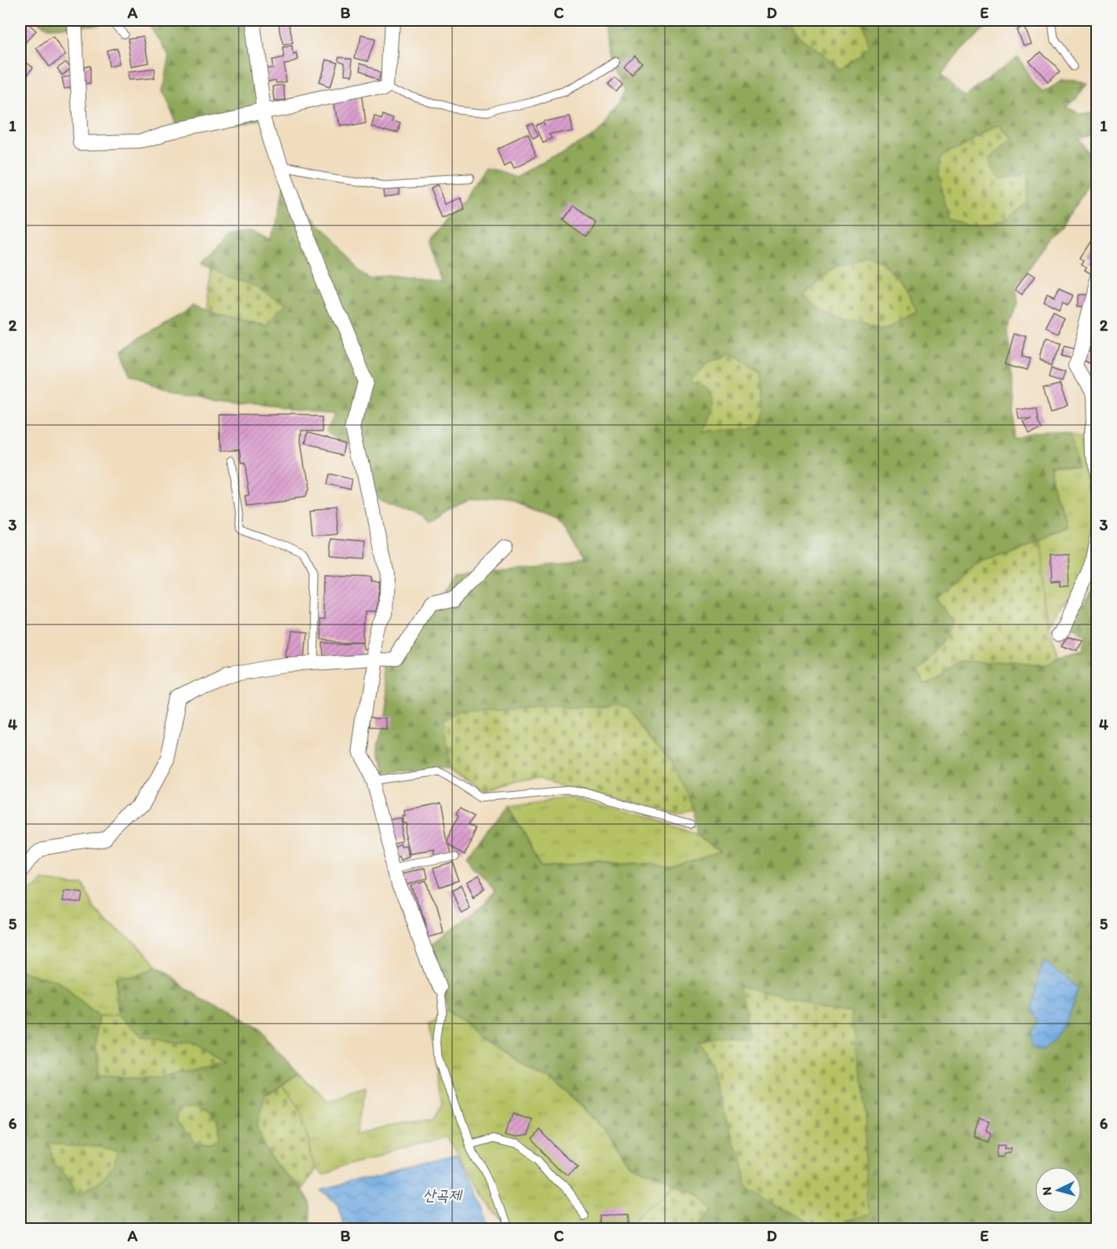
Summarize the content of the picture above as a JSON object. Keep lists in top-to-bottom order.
{
  "water": ["산곡제"],
  "north": "left",
  "grid": {
    "columns": [
      "A",
      "B",
      "C",
      "D",
      "E"
    ],
    "rows": [
      "1",
      "2",
      "3",
      "4",
      "5",
      "6"
    ]
  }
}
